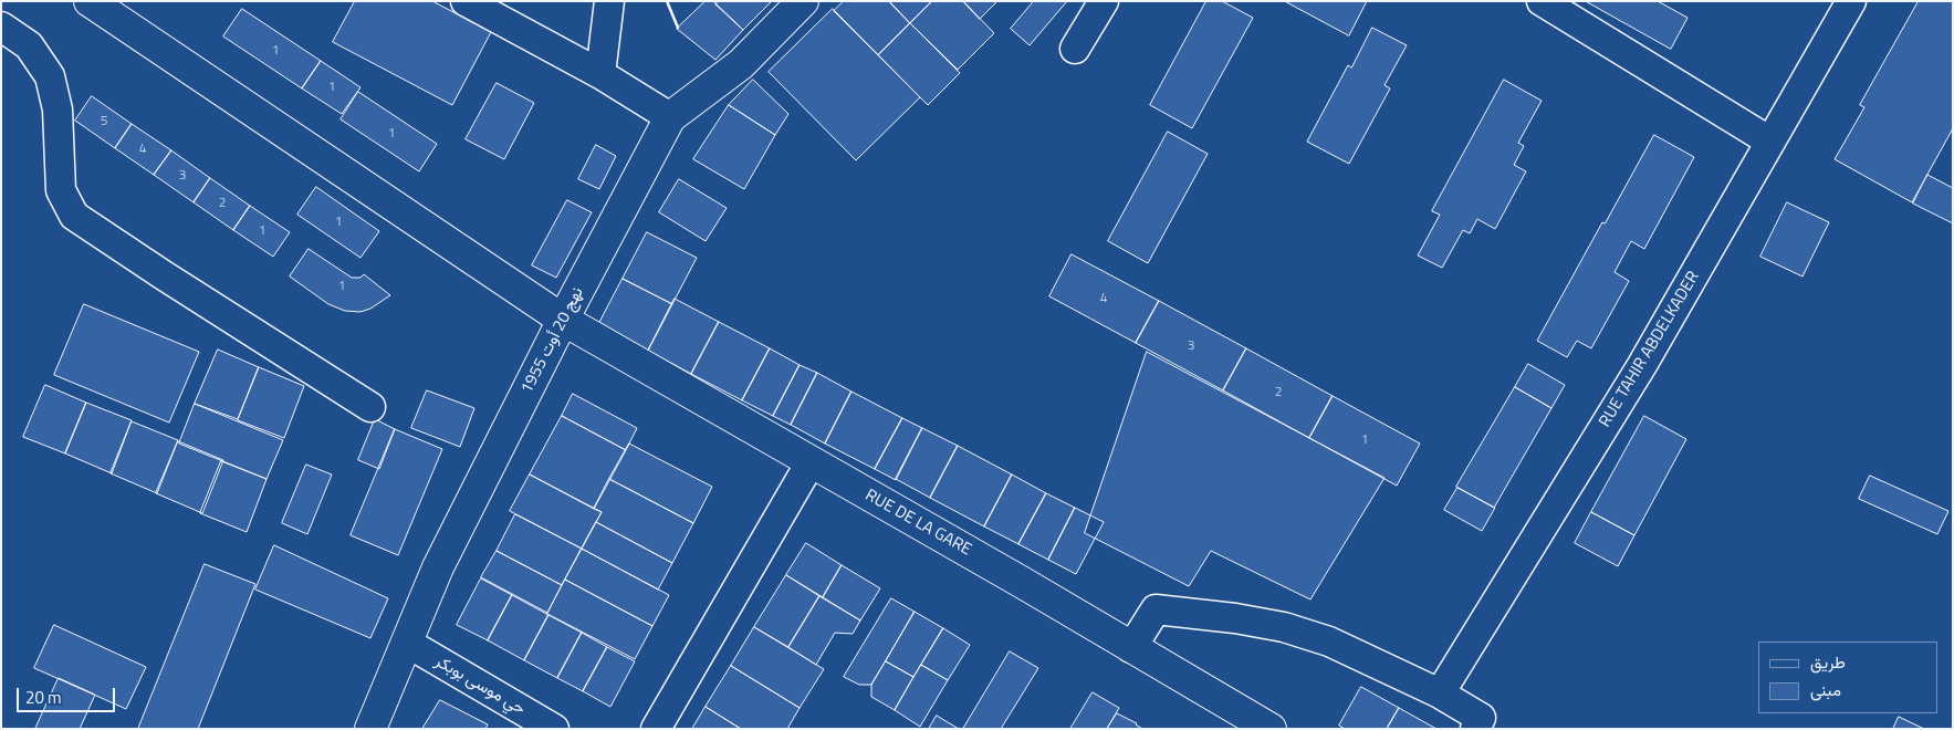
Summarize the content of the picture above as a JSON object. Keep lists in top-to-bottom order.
{
  "streets": {
    "street": [
      "نهج 20 أوت 1955",
      "RUE TAHIR ABDELKADER",
      "RUE DE LA GARE",
      "حي موسى بوبكر"
    ]
  },
  "crossings": [
    ["نهج 20 أوت 1955", "RUE DE LA GARE"],
    ["نهج 20 أوت 1955", "حي موسى بوبكر"]
  ],
  "house_numbers": [
    "1",
    "1",
    "5",
    "1",
    "4",
    "3",
    "2",
    "1",
    "1",
    "1",
    "4",
    "3",
    "2",
    "1"
  ],
  "legend": ["طريق", "مبنى"],
  "scale_bar": "20 m"
}
